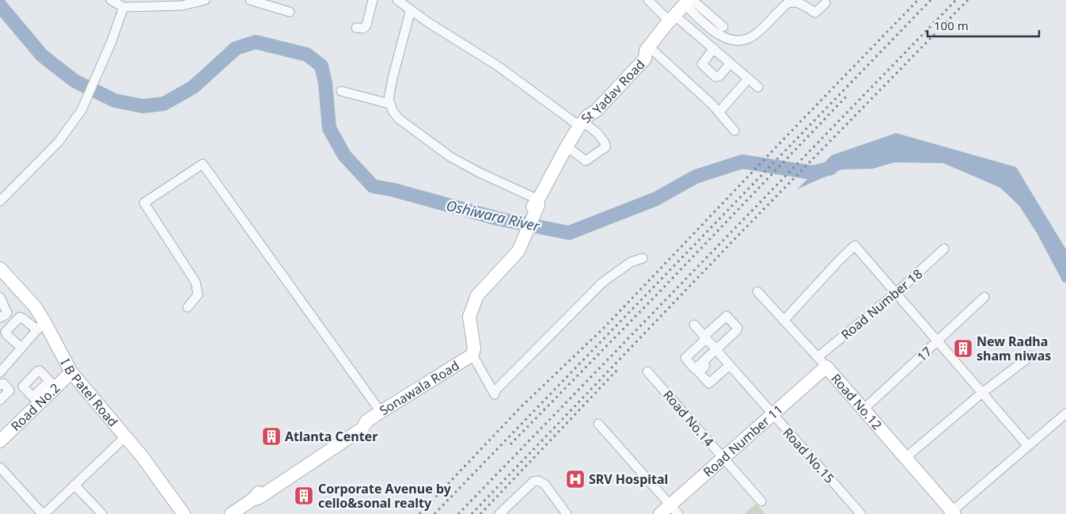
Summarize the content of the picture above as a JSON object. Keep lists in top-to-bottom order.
{
  "streets": {
    "street": [
      "St Yadav Road",
      "Road Number 18",
      "17",
      "Sonawala Road",
      "I B Patel Road",
      "Road No.12",
      "Road No.2",
      "Road No.14",
      "Road Number 11",
      "Road No.15"
    ]
  },
  "crossings": [
    ["St Yadav Road", "Sonawala Road"],
    ["Road Number 18", "Road No.12"],
    ["Road Number 18", "Road Number 11"],
    ["17", "Road No.12"],
    ["I B Patel Road", "Road No.2"],
    ["Road No.12", "Road Number 11"],
    ["Road No.14", "Road Number 11"],
    ["Road Number 11", "Road No.15"]
  ],
  "water": ["Oshiwara River"],
  "places": {
    "building": ["New Radha sham niwas", "Atlanta Center", "Corporate Avenue by cello&sonal realty"],
    "hospital": ["SRV Hospital"]
  },
  "scale_bar": "100 m"
}
